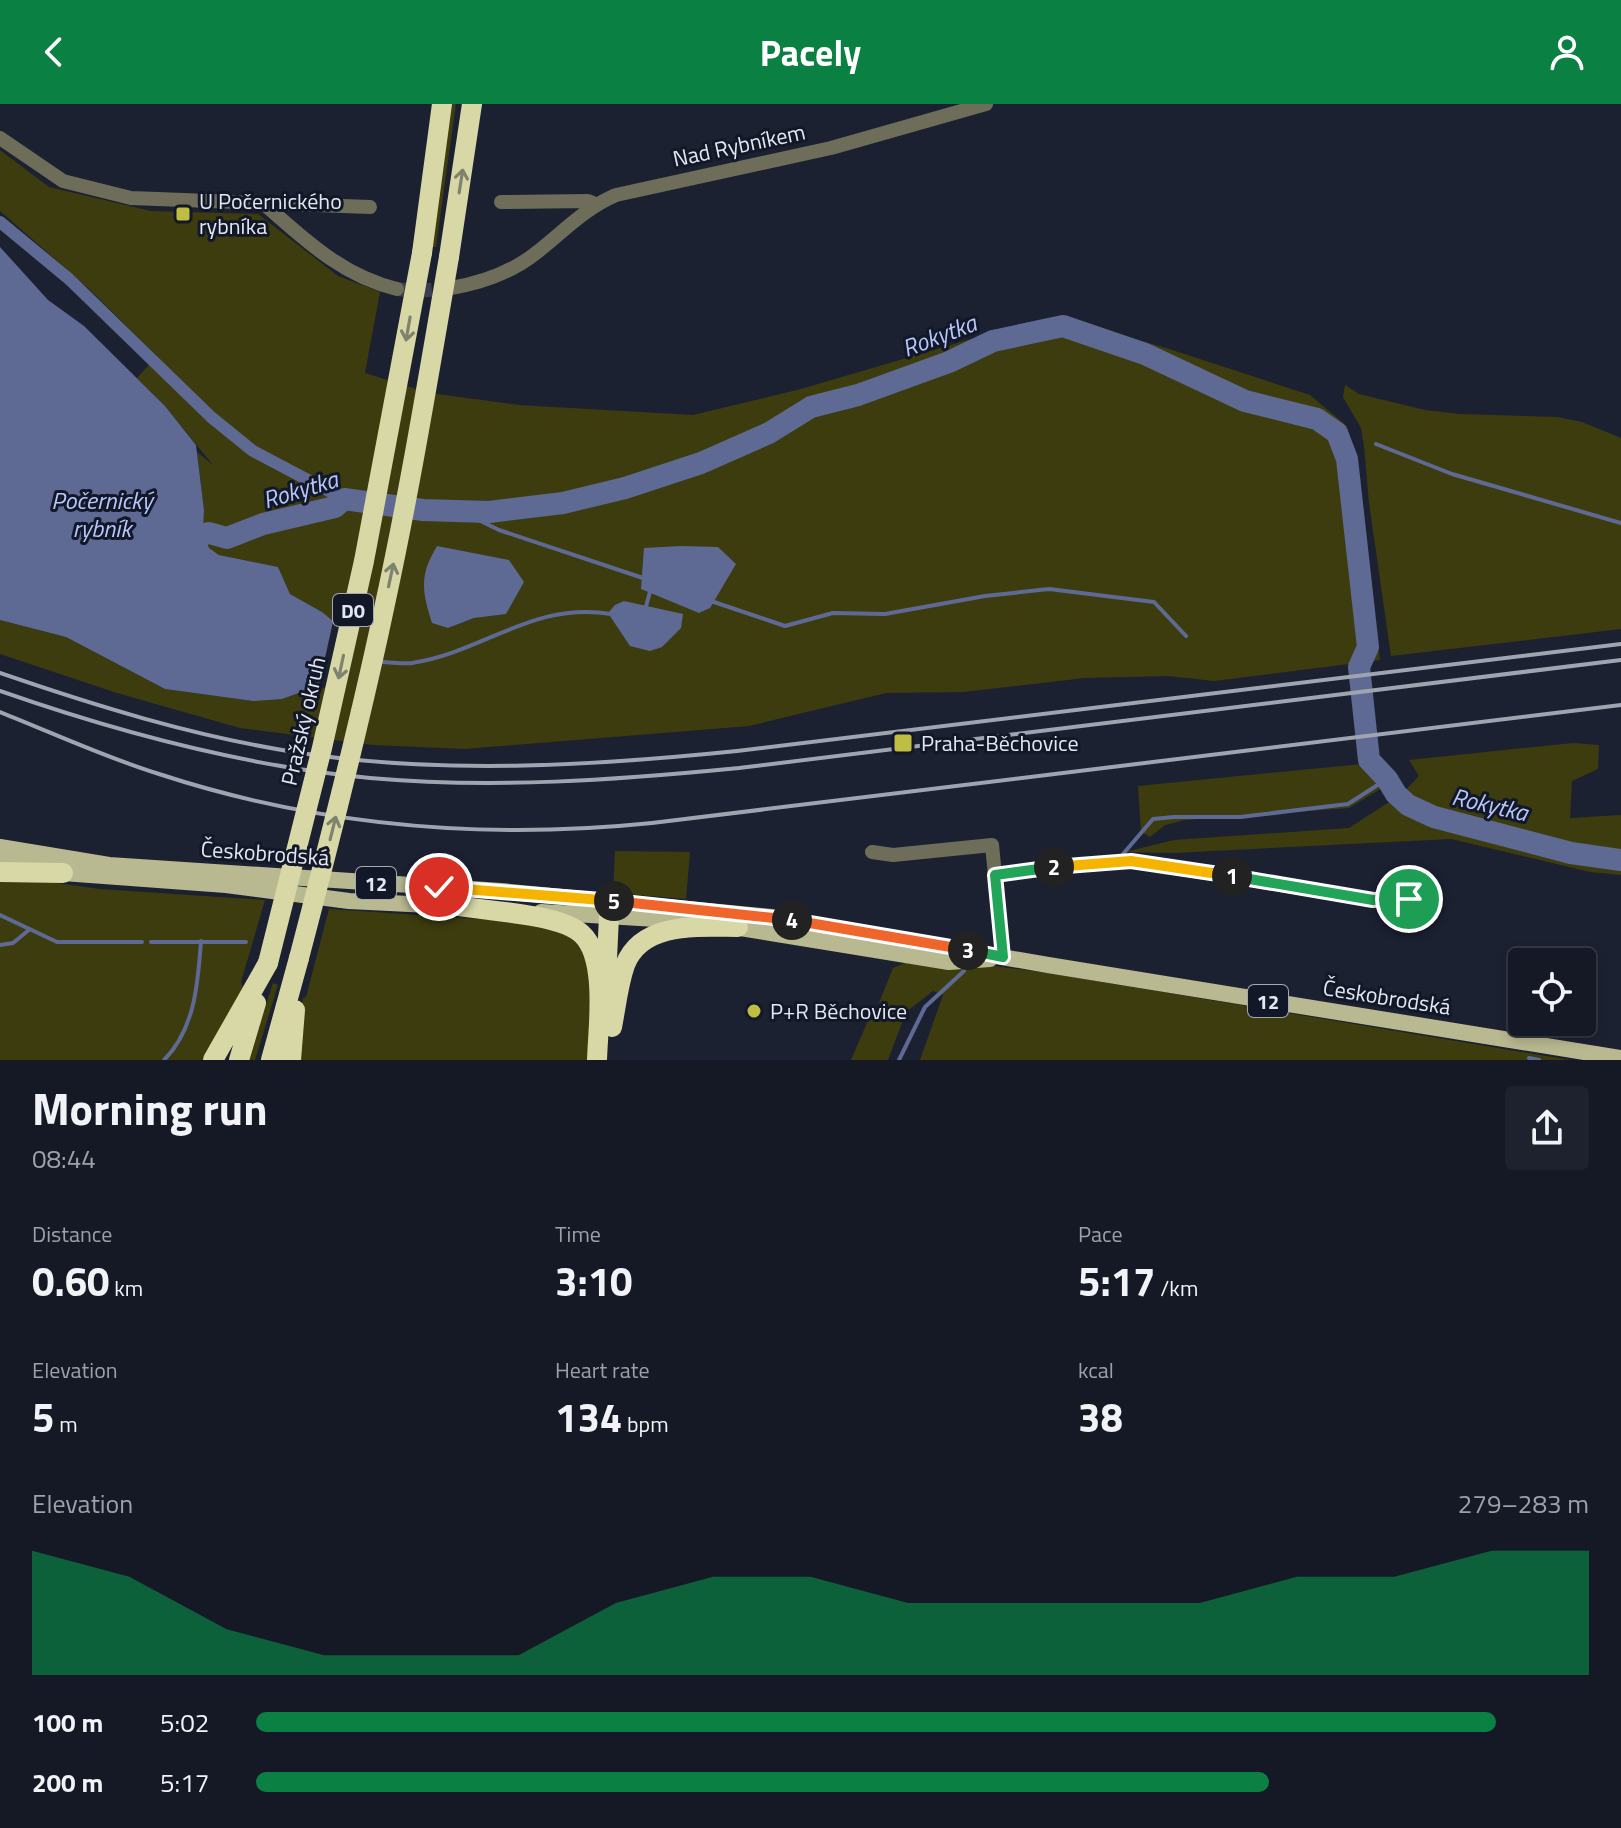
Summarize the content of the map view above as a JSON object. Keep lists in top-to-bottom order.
{
  "streets": {
    "highway": ["D0", "Pražský okruh"],
    "main road": ["Českobrodská", "12"],
    "street": ["Nad Rybníkem"]
  },
  "water": ["Rokytka", "Počernický rybník"],
  "places": {
    "transit": ["U Počernického rybníka", "Praha-Běchovice"],
    "other": ["P+R Běchovice"]
  },
  "page": {
    "header": "Pacely",
    "pins": [
      "2",
      "1",
      "5",
      "4",
      "3"
    ],
    "heading": ["Morning run", "08:44"],
    "stats": [
      ["Distance", "0.60 km"],
      ["Time", "3:10"],
      ["Pace", "5:17 /km"],
      ["Elevation", "5 m"],
      ["Heart rate", "134 bpm"],
      ["kcal", "38"]
    ],
    "chart": ["Elevation", "279–283 m"],
    "list": [
      {
        "name": "100 m",
        "note": "5:02"
      },
      {
        "name": "200 m",
        "note": "5:17"
      }
    ]
  }
}
